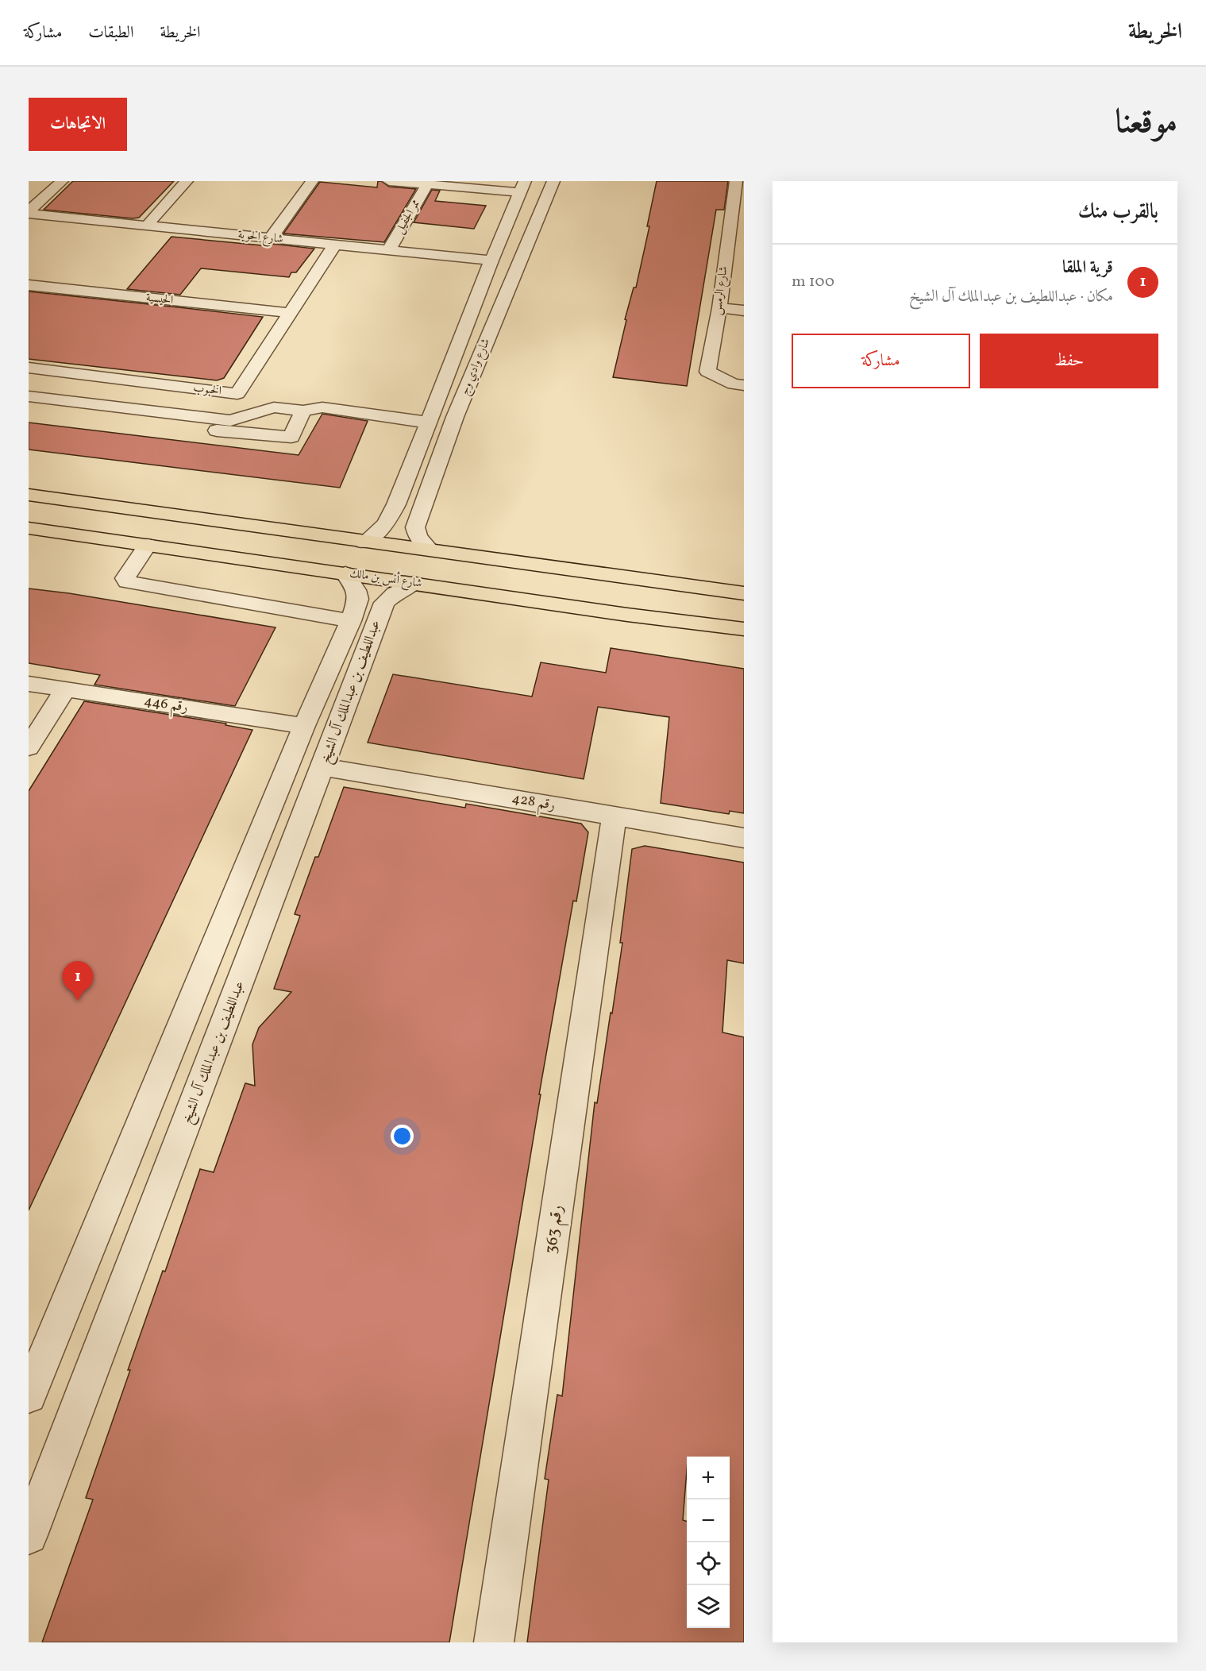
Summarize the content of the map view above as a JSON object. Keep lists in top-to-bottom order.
{
  "streets": {
    "main road": ["شارع أنس بن مالك"],
    "street": [
      "ممر الجفيل",
      "شارع الحوية",
      "شارع الرمس",
      "الحيسية",
      "شارع وادي وج",
      "الخبوب",
      "عبداللطيف بن عبدالملك آل الشيخ",
      "رقم 446",
      "رقم 428",
      "رقم 363"
    ]
  },
  "crossings": [
    ["ممر الجفيل", "شارع الحوية"],
    ["شارع الحوية", "شارع وادي وج"],
    ["شارع الحوية", "الخبوب"],
    ["الحيسية", "الخبوب"],
    ["شارع أنس بن مالك", "عبداللطيف بن عبدالملك آل الشيخ"],
    ["عبداللطيف بن عبدالملك آل الشيخ", "رقم 446"],
    ["عبداللطيف بن عبدالملك آل الشيخ", "رقم 428"],
    ["رقم 428", "رقم 363"]
  ],
  "page": {
    "header": "الخريطة",
    "nav": ["الخريطة", "الطبقات", "مشاركة"],
    "title": "موقعنا",
    "buttons": [
      "الاتجاهات",
      ["حفظ", "مشاركة"]
    ],
    "heading": "بالقرب منك",
    "list": [
      {
        "mark": "1",
        "name": "قرية الملقا",
        "note": "مكان · عبداللطيف بن عبدالملك آل الشيخ",
        "value": "100 m"
      }
    ],
    "pins": "1",
    "map_buttons": ["+", "−"]
  }
}
